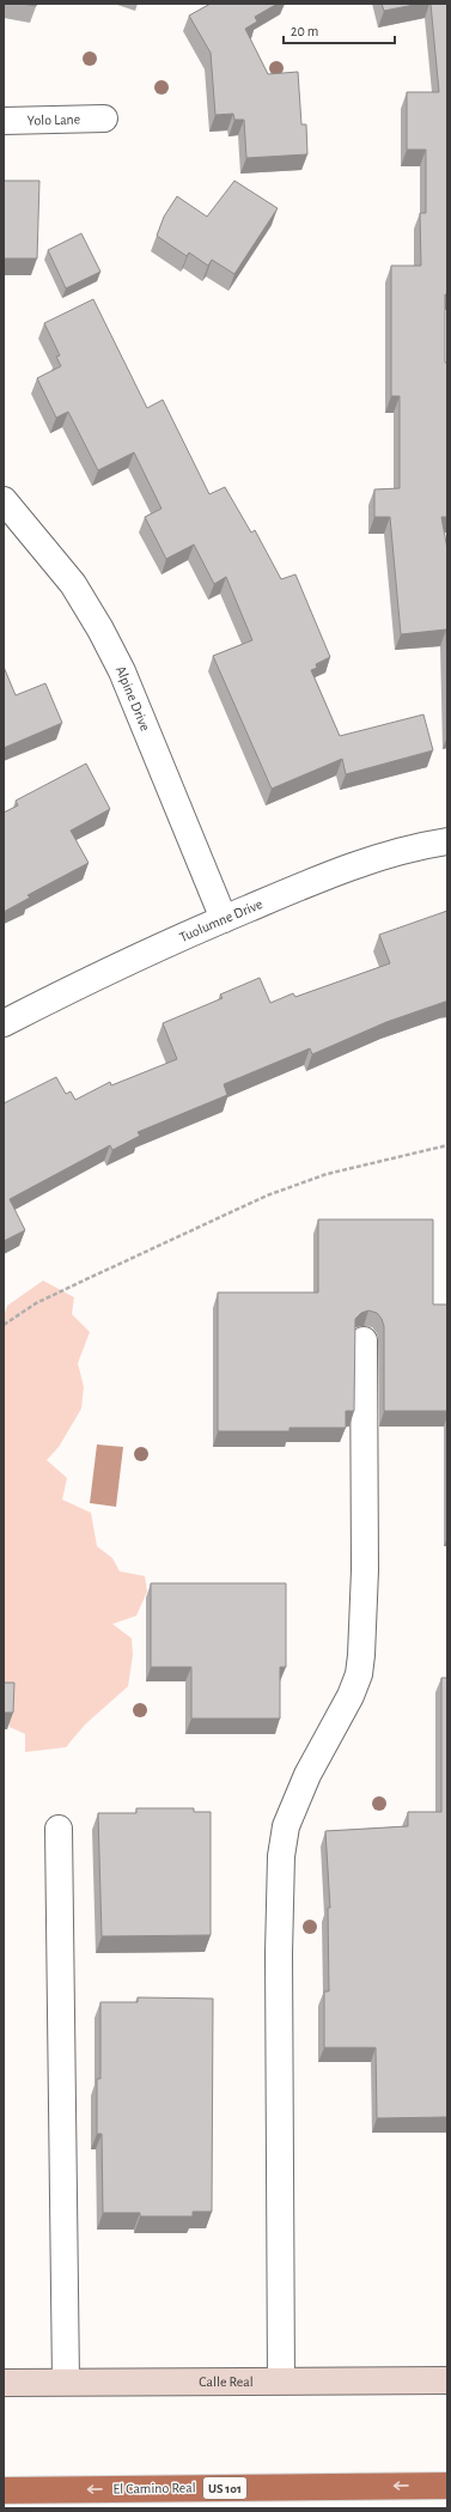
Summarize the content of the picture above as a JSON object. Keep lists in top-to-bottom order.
{
  "streets": {
    "highway": ["El Camino Real", "US 101"],
    "street": [
      "Yolo Lane",
      "Alpine Drive",
      "Tuolumne Drive",
      "Calle Real"
    ]
  },
  "crossings": [
    ["Alpine Drive", "Tuolumne Drive"]
  ],
  "one_way": ["El Camino Real"],
  "scale_bar": "20 m"
}
